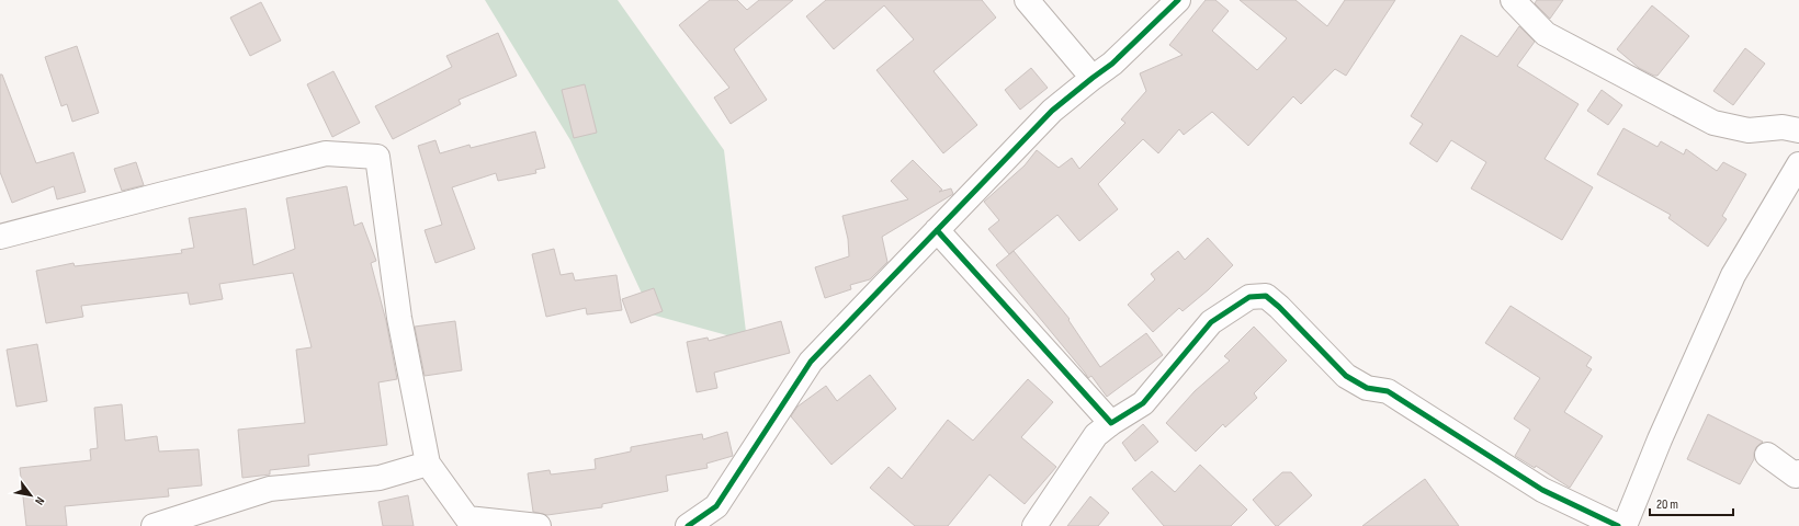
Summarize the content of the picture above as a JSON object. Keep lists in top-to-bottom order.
{
  "scale_bar": "20 m",
  "north": "bottom right"
}
